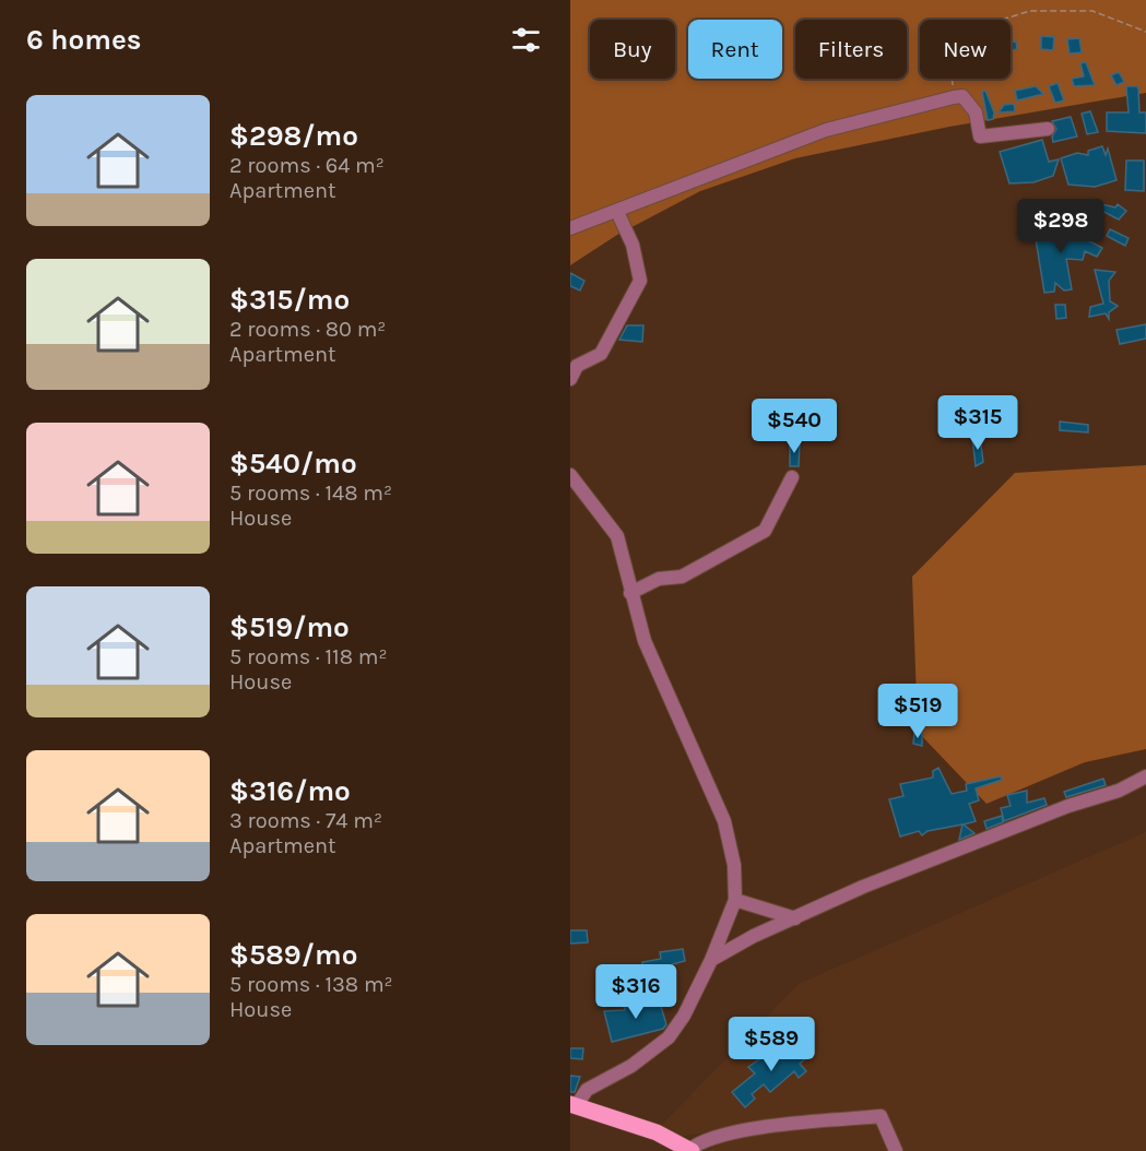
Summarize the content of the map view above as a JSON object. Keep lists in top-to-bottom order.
{
  "page": {
    "heading": "6 homes",
    "chip": [
      "Buy",
      "Rent",
      "Filters",
      "New"
    ],
    "list": [
      {
        "name": "$298/mo",
        "note": "2 rooms · 64 m² · Apartment"
      },
      {
        "name": "$315/mo",
        "note": "2 rooms · 80 m² · Apartment"
      },
      {
        "name": "$540/mo",
        "note": "5 rooms · 148 m² · House"
      },
      {
        "name": "$519/mo",
        "note": "5 rooms · 118 m² · House"
      },
      {
        "name": "$316/mo",
        "note": "3 rooms · 74 m² · Apartment"
      },
      {
        "name": "$589/mo",
        "note": "5 rooms · 138 m² · House"
      }
    ],
    "price": [
      "$298",
      "$315",
      "$540",
      "$519",
      "$316",
      "$589"
    ]
  }
}
